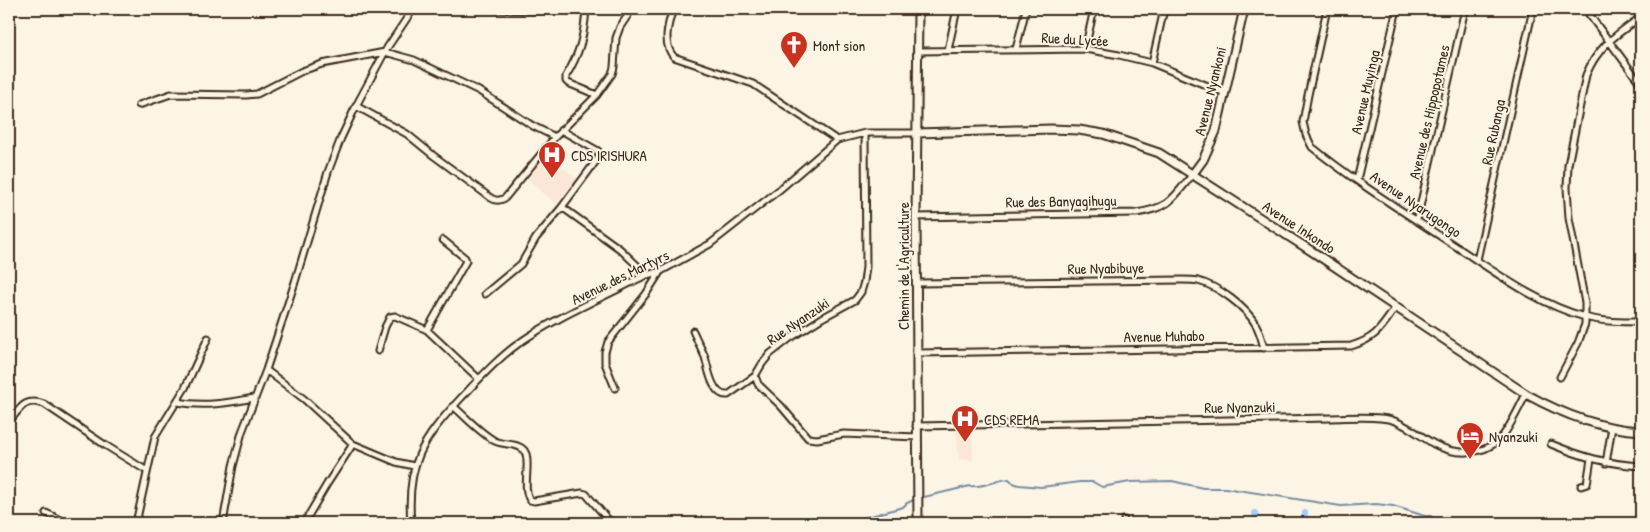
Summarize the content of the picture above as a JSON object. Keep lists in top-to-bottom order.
{
  "streets": {
    "street": [
      "Rue du Lycée",
      "Avenue Nyankoni",
      "Avenue Muyinga",
      "Avenue des Hippopotames",
      "Rue Rubanga",
      "Rue des Banyagihugu",
      "Avenue Nyarugongo",
      "Avenue Inkondo",
      "Chemin de l'Agriculture",
      "Rue Nyabibuye",
      "Avenue des Martyrs",
      "Rue Nyanzuki",
      "Avenue Muhabo"
    ]
  },
  "crossings": [
    ["Rue du Lycée", "Avenue Nyankoni"],
    ["Rue du Lycée", "Chemin de l'Agriculture"],
    ["Avenue Nyankoni", "Rue des Banyagihugu"],
    ["Avenue Nyankoni", "Avenue Inkondo"],
    ["Avenue Muyinga", "Avenue Nyarugongo"],
    ["Avenue des Hippopotames", "Avenue Nyarugongo"],
    ["Rue Rubanga", "Avenue Nyarugongo"],
    ["Rue des Banyagihugu", "Avenue Inkondo"],
    ["Rue des Banyagihugu", "Chemin de l'Agriculture"],
    ["Avenue Inkondo", "Chemin de l'Agriculture"],
    ["Avenue Inkondo", "Avenue des Martyrs"],
    ["Avenue Inkondo", "Rue Nyanzuki"],
    ["Avenue Inkondo", "Avenue Muhabo"],
    ["Chemin de l'Agriculture", "Rue Nyabibuye"],
    ["Chemin de l'Agriculture", "Avenue des Martyrs"],
    ["Chemin de l'Agriculture", "Rue Nyanzuki"],
    ["Chemin de l'Agriculture", "Avenue Muhabo"],
    ["Rue Nyabibuye", "Avenue Muhabo"],
    ["Avenue des Martyrs", "Rue Nyanzuki"]
  ],
  "places": {
    "church": ["Mont sion"],
    "hospital": ["CDS IRISHURA", "CDS REMA"],
    "hotel": ["Nyanzuki"]
  }
}
